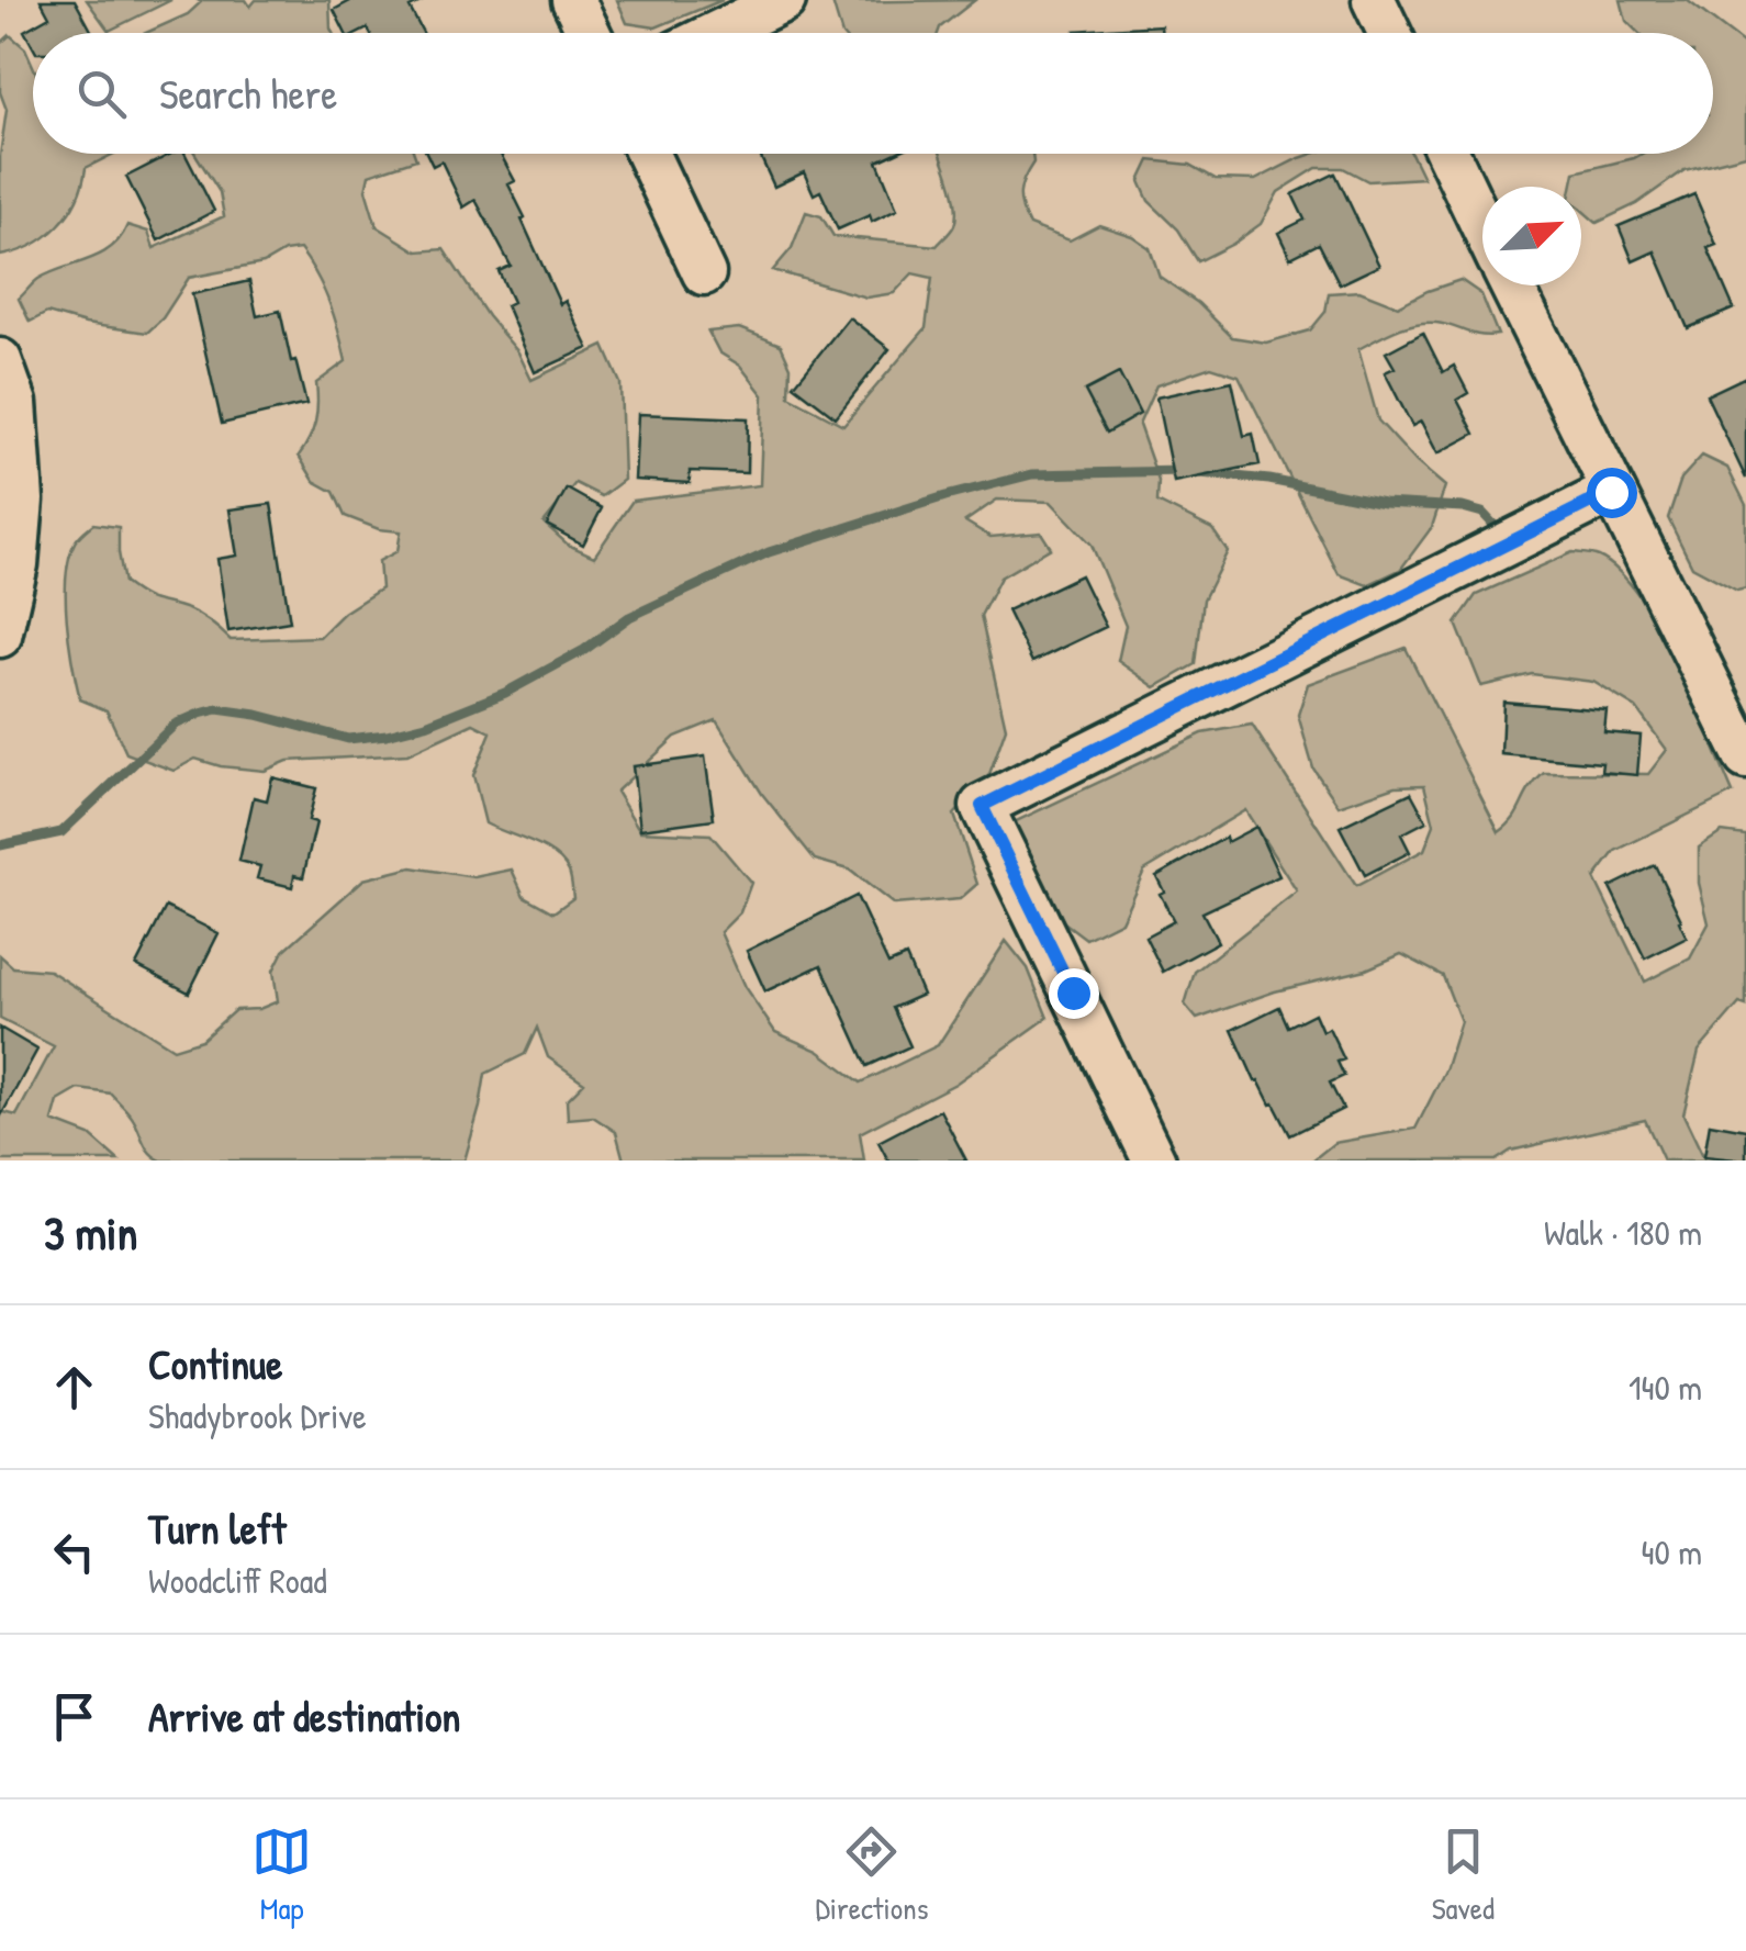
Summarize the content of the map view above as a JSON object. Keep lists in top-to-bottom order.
{
  "north": "top right",
  "page": {
    "search": "Search here",
    "heading": ["3 min", "Walk · 180 m"],
    "list": [
      ["Continue", "Shadybrook Drive", "140 m"],
      ["Turn left", "Woodcliff Road", "40 m"],
      "Arrive at destination"
    ],
    "nav": ["Map", "Directions", "Saved"]
  }
}
